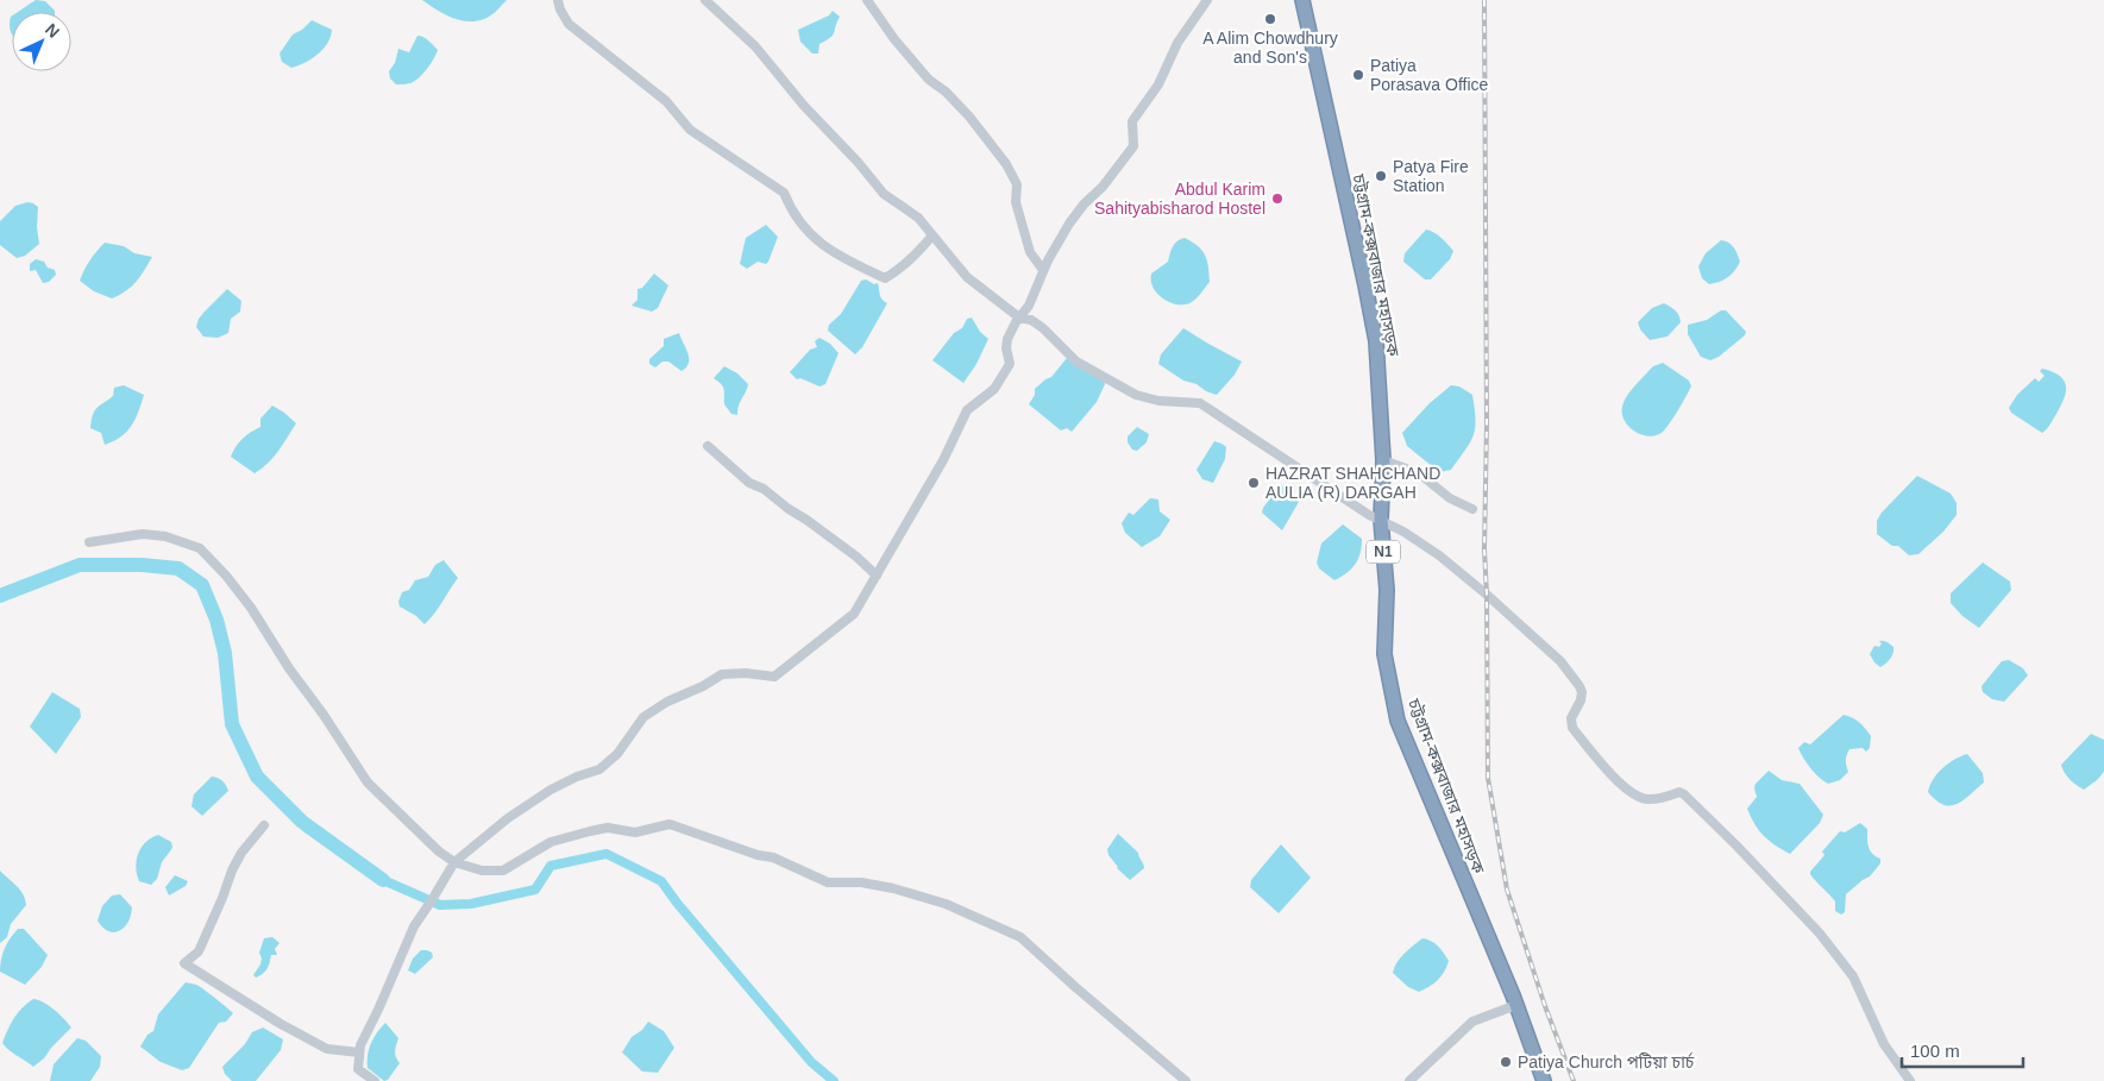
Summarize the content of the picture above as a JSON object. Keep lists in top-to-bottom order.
{
  "streets": {
    "highway": ["চট্টগ্রাম-কক্সবাজার মহাসড়ক", "N1"]
  },
  "places": [
    "A Alim Chowdhury and Son's",
    "Patiya Porasava Office",
    "Patya Fire Station",
    "Abdul Karim Sahityabisharod Hostel",
    "HAZRAT SHAHCHAND AULIA (R) DARGAH",
    "Patiya Church পটিয়া চার্চ"
  ],
  "scale_bar": "100 m",
  "north": "top right"
}
